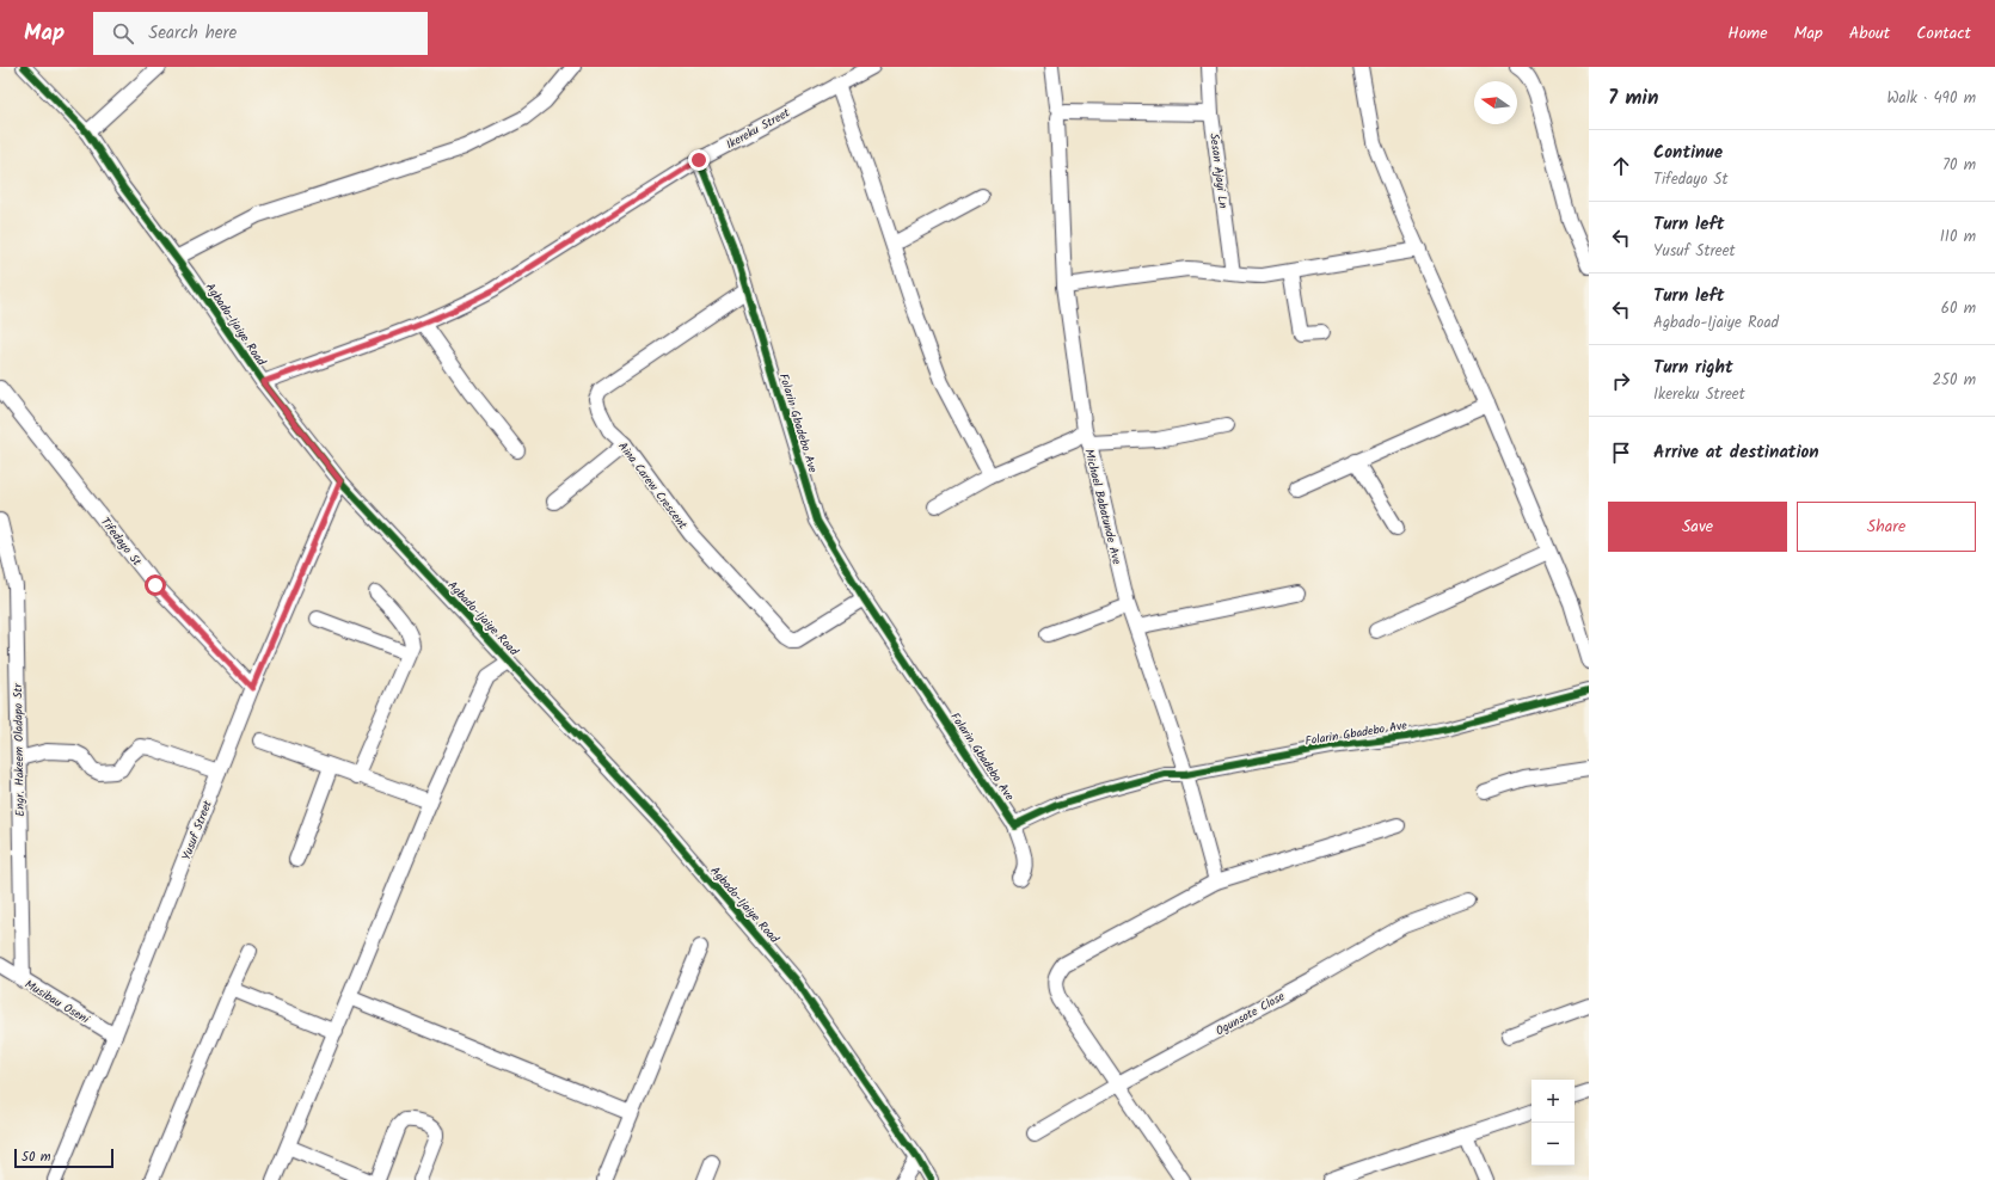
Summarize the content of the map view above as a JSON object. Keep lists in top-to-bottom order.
{
  "streets": {
    "street": [
      "Ikereku Street",
      "Sesan Ajayi Ln",
      "Agbado-Ijaiye Road",
      "Folarin Gbadebo Ave",
      "Aina Carew Crescent",
      "Michael Babatunde Ave",
      "Tifedayo St",
      "Engr. Hakeem Oladapo Str",
      "Yusuf Street",
      "Musibau Oseni",
      "Ogunsote Close"
    ]
  },
  "crossings": [
    ["Ikereku Street", "Agbado-Ijaiye Road"],
    ["Ikereku Street", "Folarin Gbadebo Ave"],
    ["Agbado-Ijaiye Road", "Yusuf Street"],
    ["Folarin Gbadebo Ave", "Aina Carew Crescent"],
    ["Folarin Gbadebo Ave", "Michael Babatunde Ave"],
    ["Tifedayo St", "Yusuf Street"],
    ["Engr. Hakeem Oladapo Str", "Musibau Oseni"],
    ["Yusuf Street", "Musibau Oseni"]
  ],
  "scale_bar": "50 m",
  "north": "left",
  "page": {
    "header": "Map",
    "search": "Search here",
    "nav": [
      "Home",
      "Map",
      "About",
      "Contact"
    ],
    "heading": ["7 min", "Walk · 490 m"],
    "list": [
      ["Continue", "Tifedayo St", "70 m"],
      ["Turn left", "Yusuf Street", "110 m"],
      ["Turn left", "Agbado-Ijaiye Road", "60 m"],
      ["Turn right", "Ikereku Street", "250 m"],
      "Arrive at destination"
    ],
    "buttons": ["Save", "Share"],
    "map_buttons": ["+", "−"],
    "scale": "50 m"
  }
}
